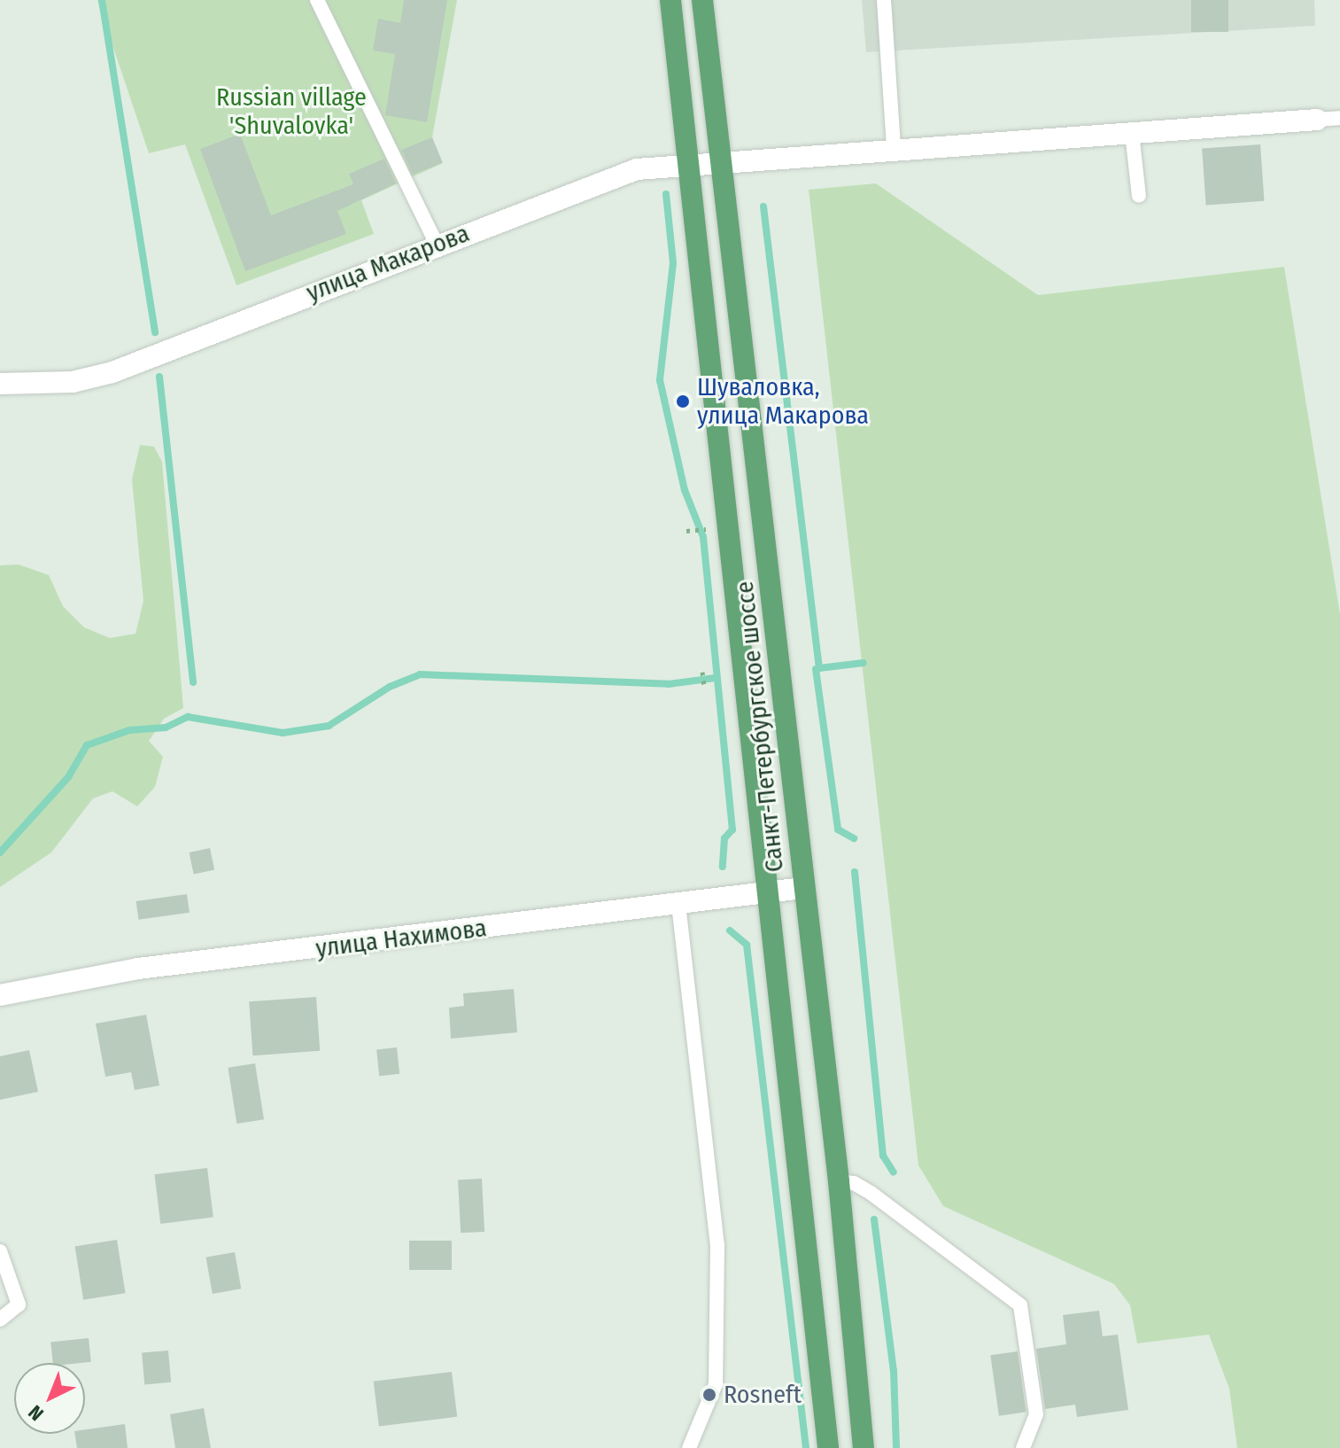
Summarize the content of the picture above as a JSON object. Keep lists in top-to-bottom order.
{
  "streets": {
    "main road": ["Санкт-Петербургское шоссе"],
    "street": ["улица Макарова", "улица Нахимова"]
  },
  "crossings": [
    ["улица Макарова", "Санкт-Петербургское шоссе"],
    ["Санкт-Петербургское шоссе", "улица Нахимова"]
  ],
  "parks": ["Russian village 'Shuvalovka'"],
  "places": ["Шуваловка, улица Макарова", "Rosneft"],
  "north": "bottom left"
}
